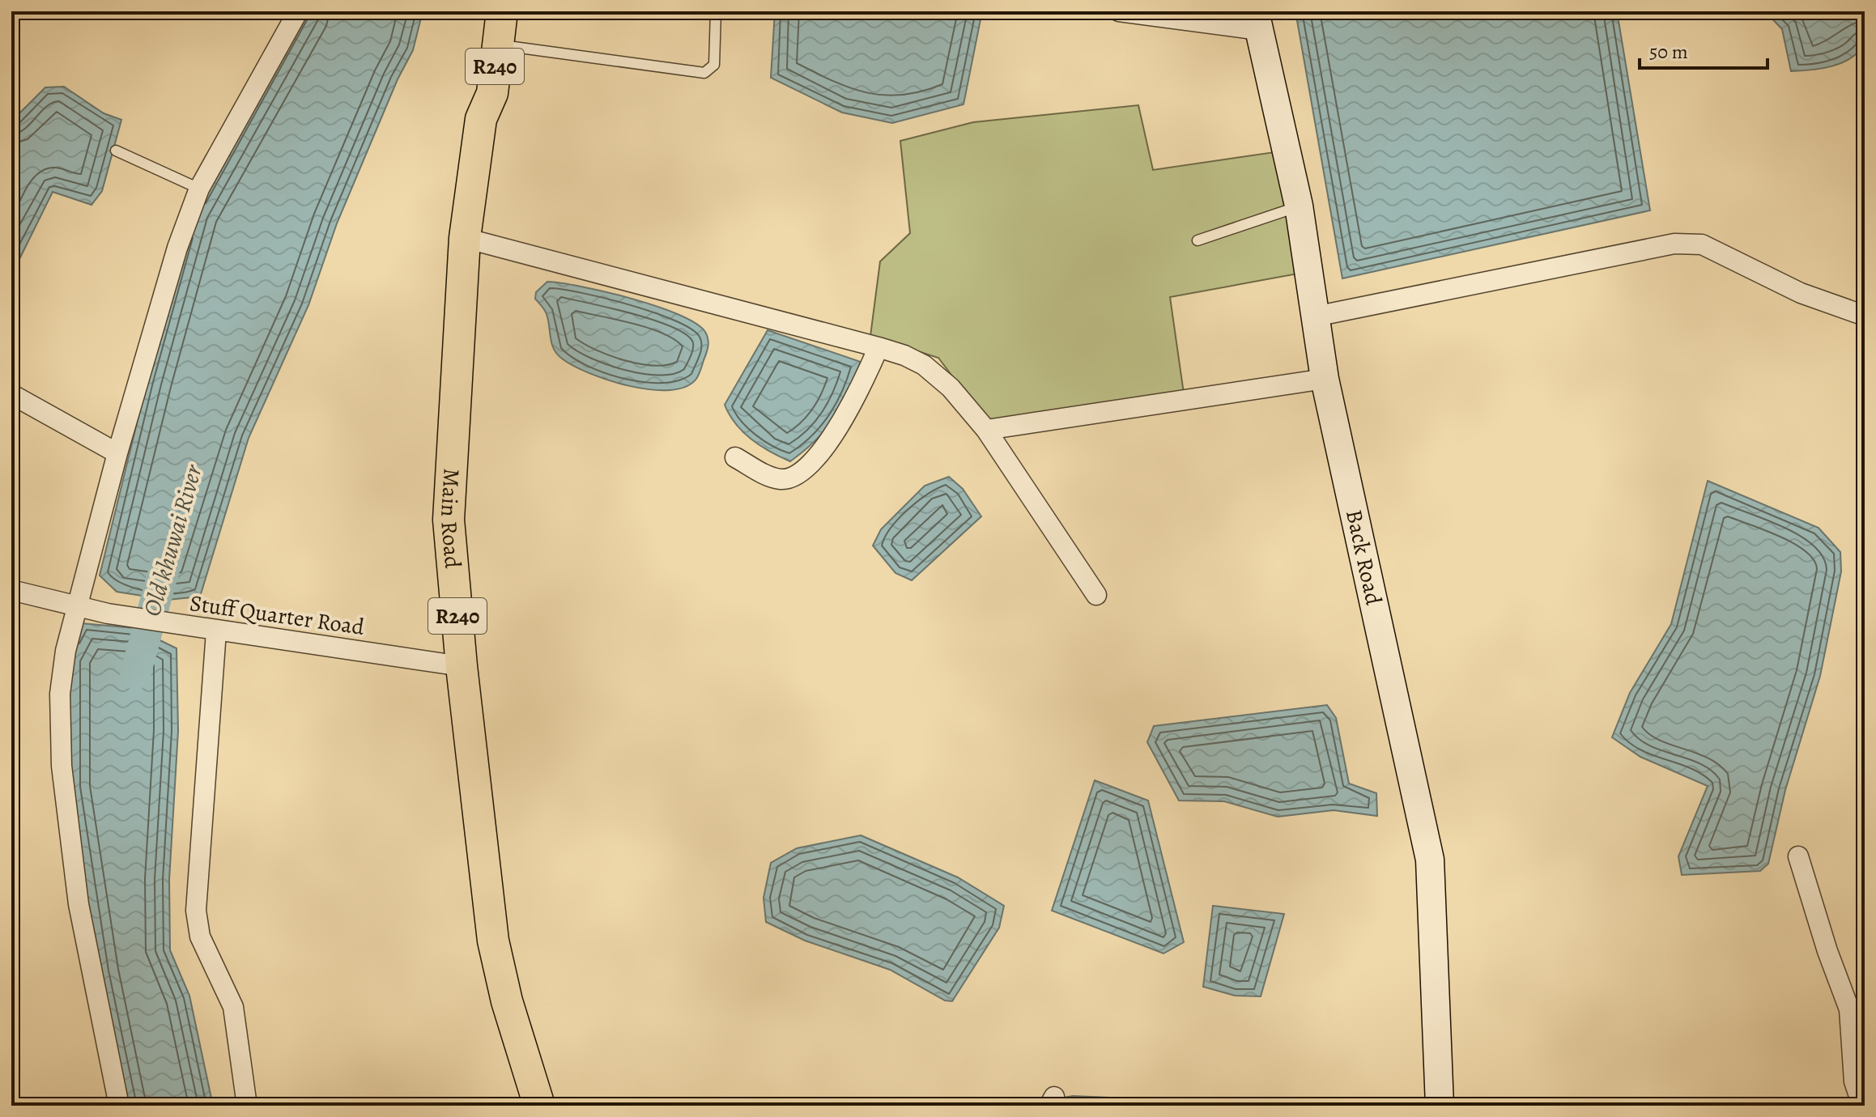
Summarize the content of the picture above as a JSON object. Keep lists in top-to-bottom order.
{
  "streets": {
    "main road": ["R240", "Main Road"],
    "street": ["Back Road", "Stuff Quarter Road"]
  },
  "crossings": [
    ["Main Road", "Stuff Quarter Road"]
  ],
  "water": ["Old khuwai River"],
  "scale_bar": "50 m"
}
